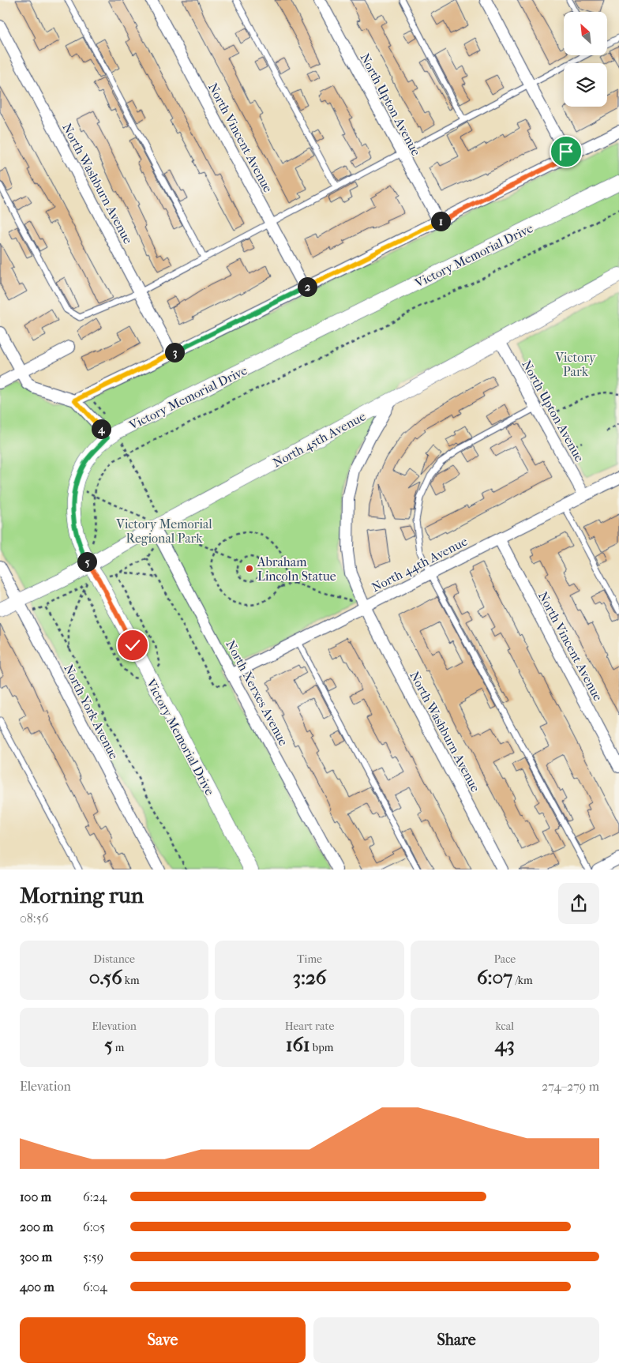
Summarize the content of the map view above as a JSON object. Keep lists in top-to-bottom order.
{
  "streets": {
    "street": [
      "North Upton Avenue",
      "North Vincent Avenue",
      "North Washburn Avenue",
      "Victory Memorial Drive",
      "North 45th Avenue",
      "North 44th Avenue",
      "North Xerxes Avenue",
      "North York Avenue"
    ]
  },
  "crossings": [
    ["North Upton Avenue", "North 45th Avenue"],
    ["North Upton Avenue", "North 44th Avenue"],
    ["North Vincent Avenue", "North 44th Avenue"],
    ["North Washburn Avenue", "North 45th Avenue"],
    ["North Washburn Avenue", "North 44th Avenue"],
    ["Victory Memorial Drive", "North 45th Avenue"],
    ["North 45th Avenue", "North Xerxes Avenue"],
    ["North 45th Avenue", "North York Avenue"],
    ["North 44th Avenue", "North Xerxes Avenue"]
  ],
  "parks": ["Victory Park", "Victory Memorial Regional Park"],
  "places": ["Abraham Lincoln Statue"],
  "north": "top left",
  "page": {
    "pins": [
      "1",
      "2",
      "3",
      "4",
      "5"
    ],
    "heading": ["Morning run", "08:56"],
    "stats": [
      ["Distance", "0.56 km"],
      ["Time", "3:26"],
      ["Pace", "6:07 /km"],
      ["Elevation", "5 m"],
      ["Heart rate", "161 bpm"],
      ["kcal", "43"]
    ],
    "chart": ["Elevation", "274–279 m"],
    "list": [
      {
        "name": "100 m",
        "note": "6:24"
      },
      {
        "name": "200 m",
        "note": "6:05"
      },
      {
        "name": "300 m",
        "note": "5:59"
      },
      {
        "name": "400 m",
        "note": "6:04"
      }
    ],
    "buttons": ["Save", "Share"]
  }
}
